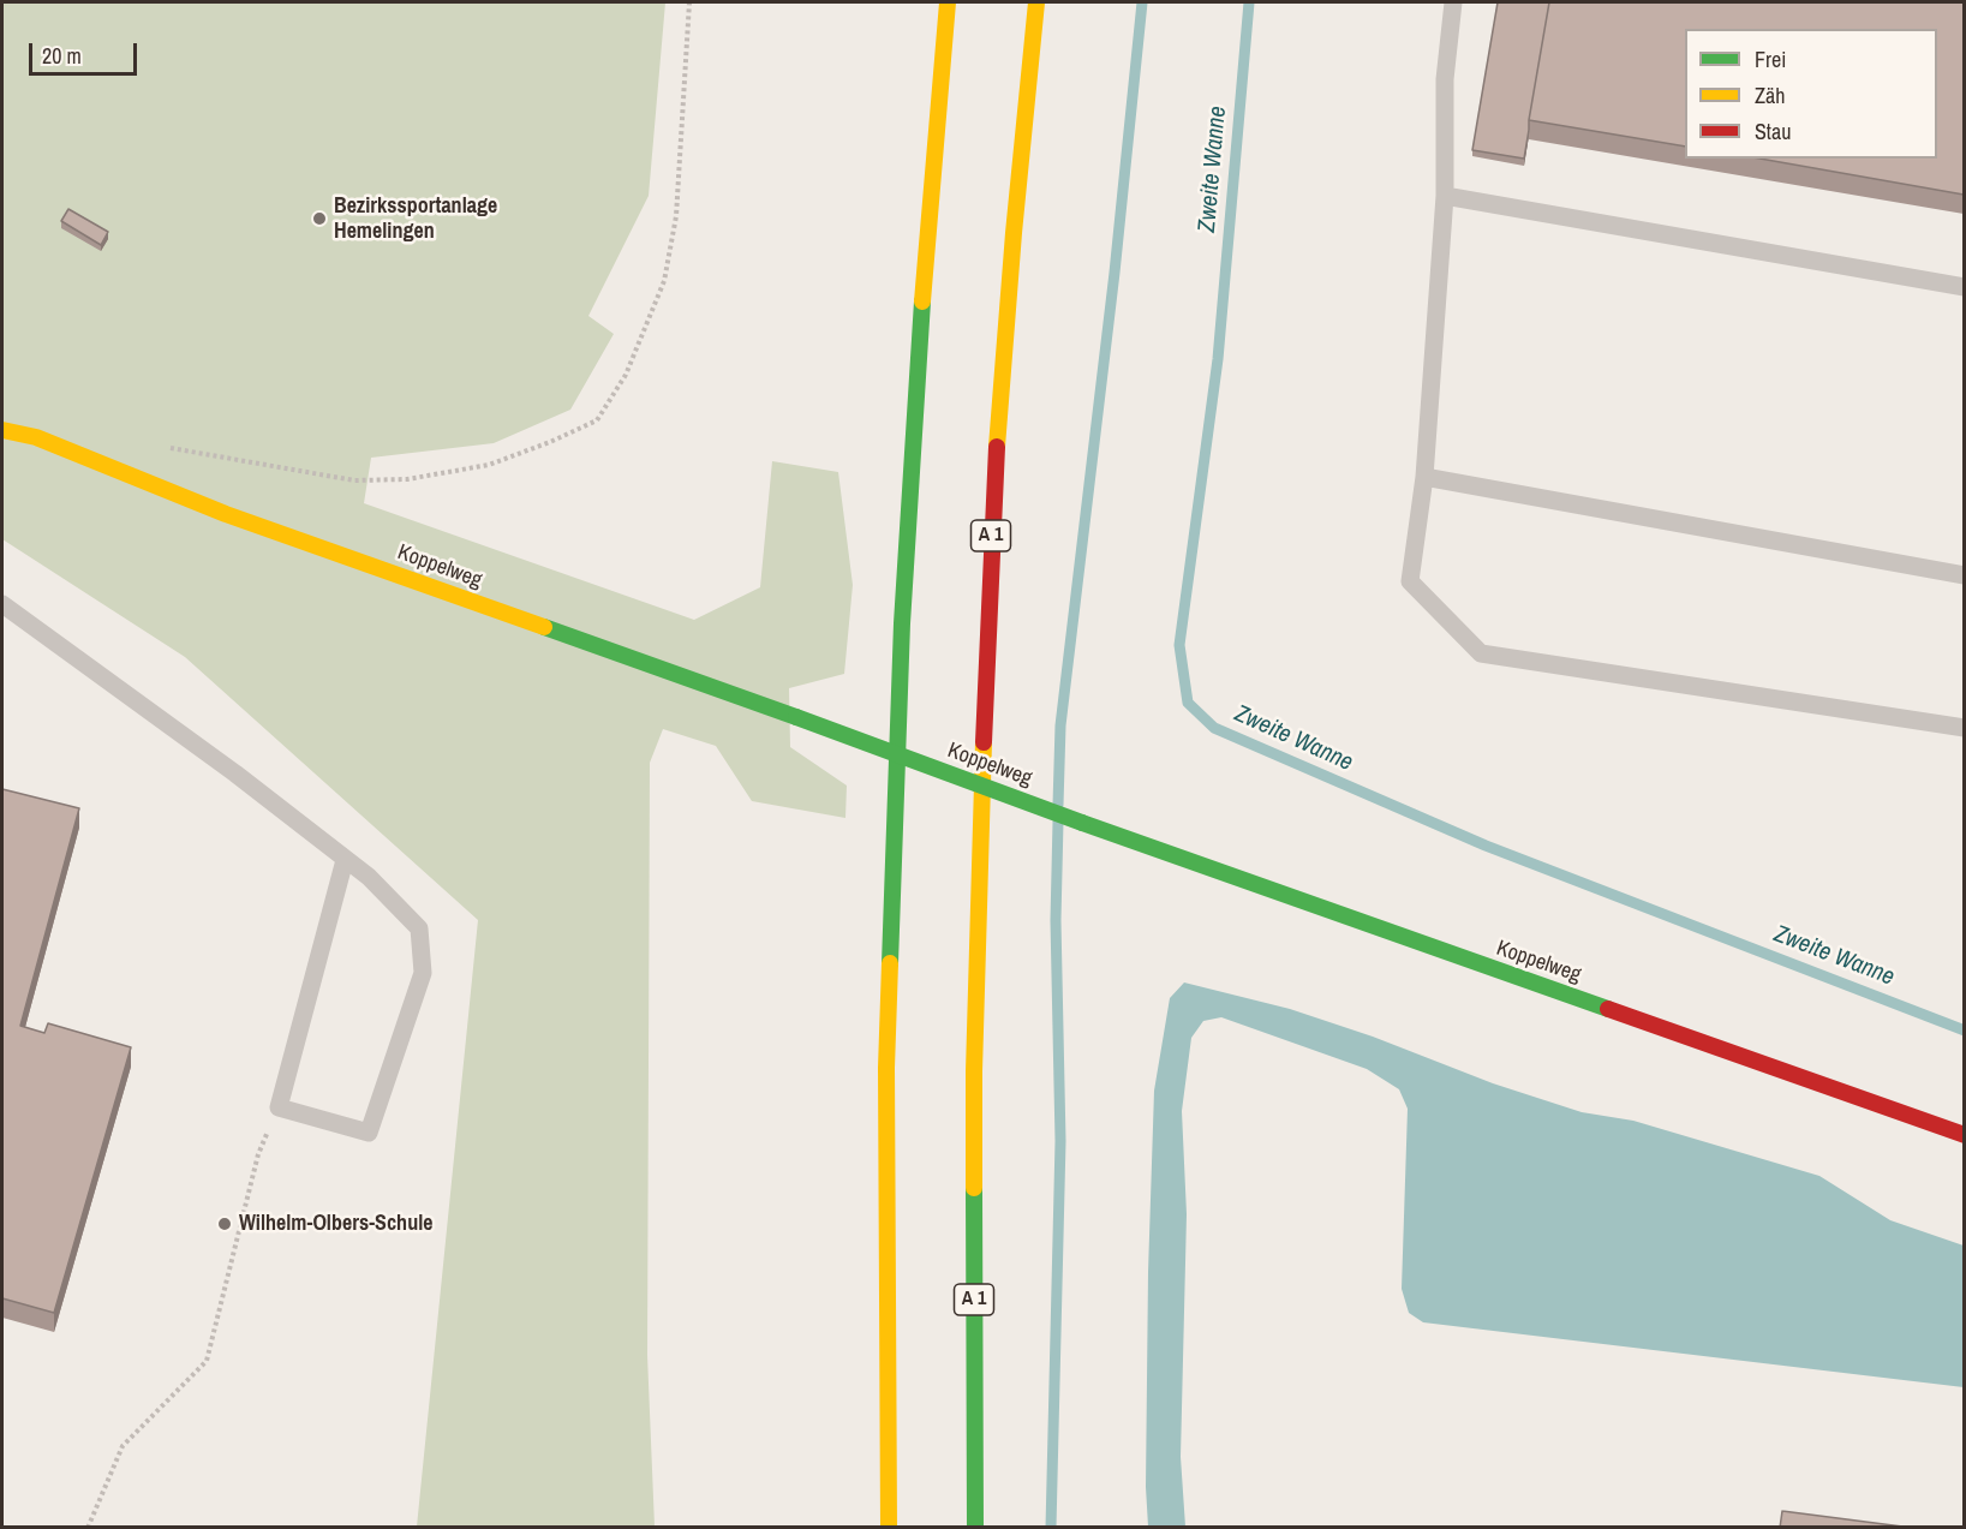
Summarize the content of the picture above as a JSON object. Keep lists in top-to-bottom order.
{
  "streets": {
    "main road": ["A 1", "Koppelweg"]
  },
  "water": ["Zweite Wanne"],
  "places": ["Bezirkssportanlage Hemelingen", "Wilhelm-Olbers-Schule"],
  "legend": ["Frei", "Zäh", "Stau"],
  "scale_bar": "20 m"
}
